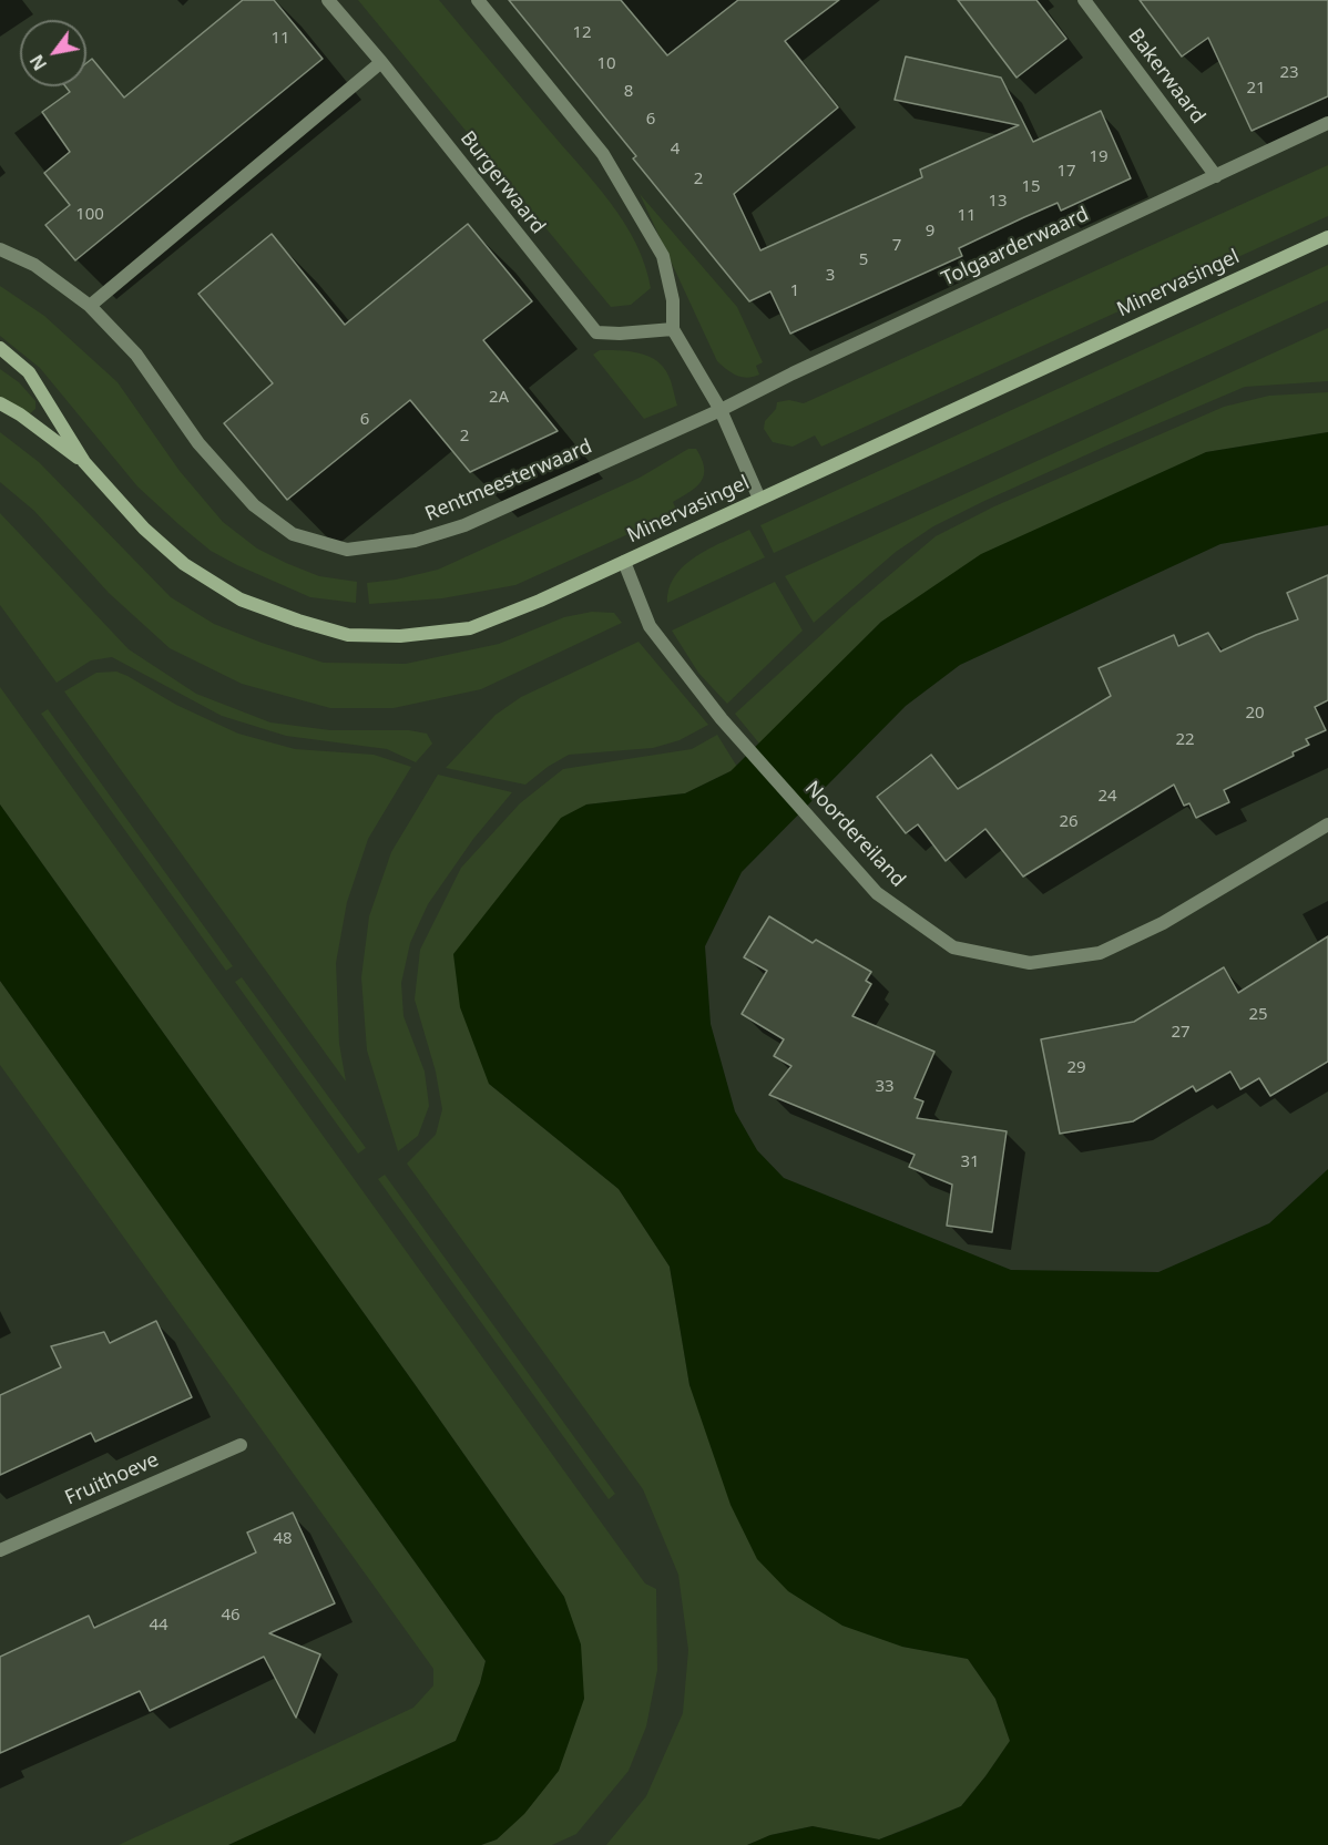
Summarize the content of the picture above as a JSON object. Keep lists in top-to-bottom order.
{
  "streets": {
    "street": [
      "Bakerwaard",
      "Burgerwaard",
      "Tolgaarderwaard",
      "Minervasingel",
      "Rentmeesterwaard",
      "Noordereiland",
      "Fruithoeve"
    ]
  },
  "crossings": [
    ["Bakerwaard", "Tolgaarderwaard"],
    ["Tolgaarderwaard", "Rentmeesterwaard"],
    ["Minervasingel", "Noordereiland"]
  ],
  "house_numbers": [
    "12",
    "11",
    "10",
    "23",
    "21",
    "8",
    "6",
    "4",
    "19",
    "17",
    "2",
    "15",
    "13",
    "100",
    "11",
    "9",
    "7",
    "5",
    "3",
    "1",
    "2A",
    "6",
    "2",
    "20",
    "22",
    "24",
    "26",
    "25",
    "27",
    "29",
    "33",
    "31",
    "48",
    "46",
    "44"
  ],
  "north": "bottom left"
}
